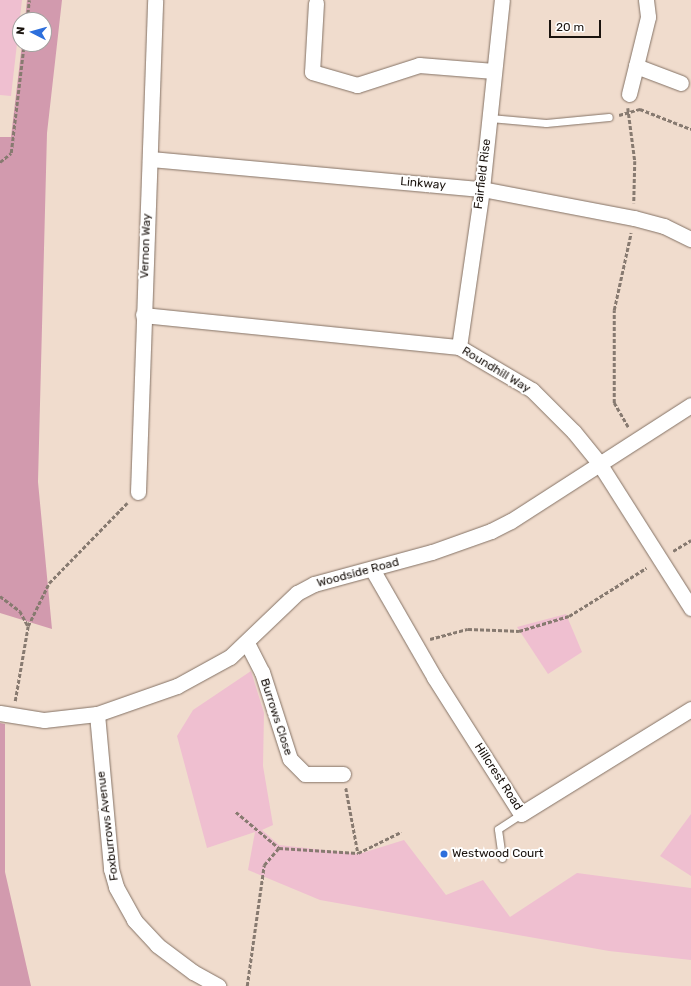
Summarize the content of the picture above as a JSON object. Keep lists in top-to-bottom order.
{
  "streets": {
    "street": [
      "Fairfield Rise",
      "Linkway",
      "Vernon Way",
      "Roundhill Way",
      "Woodside Road",
      "Burrows Close",
      "Hillcrest Road",
      "Foxburrows Avenue"
    ]
  },
  "crossings": [
    ["Fairfield Rise", "Linkway"],
    ["Fairfield Rise", "Roundhill Way"],
    ["Linkway", "Vernon Way"],
    ["Vernon Way", "Roundhill Way"],
    ["Roundhill Way", "Woodside Road"],
    ["Woodside Road", "Burrows Close"],
    ["Woodside Road", "Hillcrest Road"],
    ["Woodside Road", "Foxburrows Avenue"]
  ],
  "places": ["Westwood Court"],
  "scale_bar": "20 m",
  "north": "left"
}
